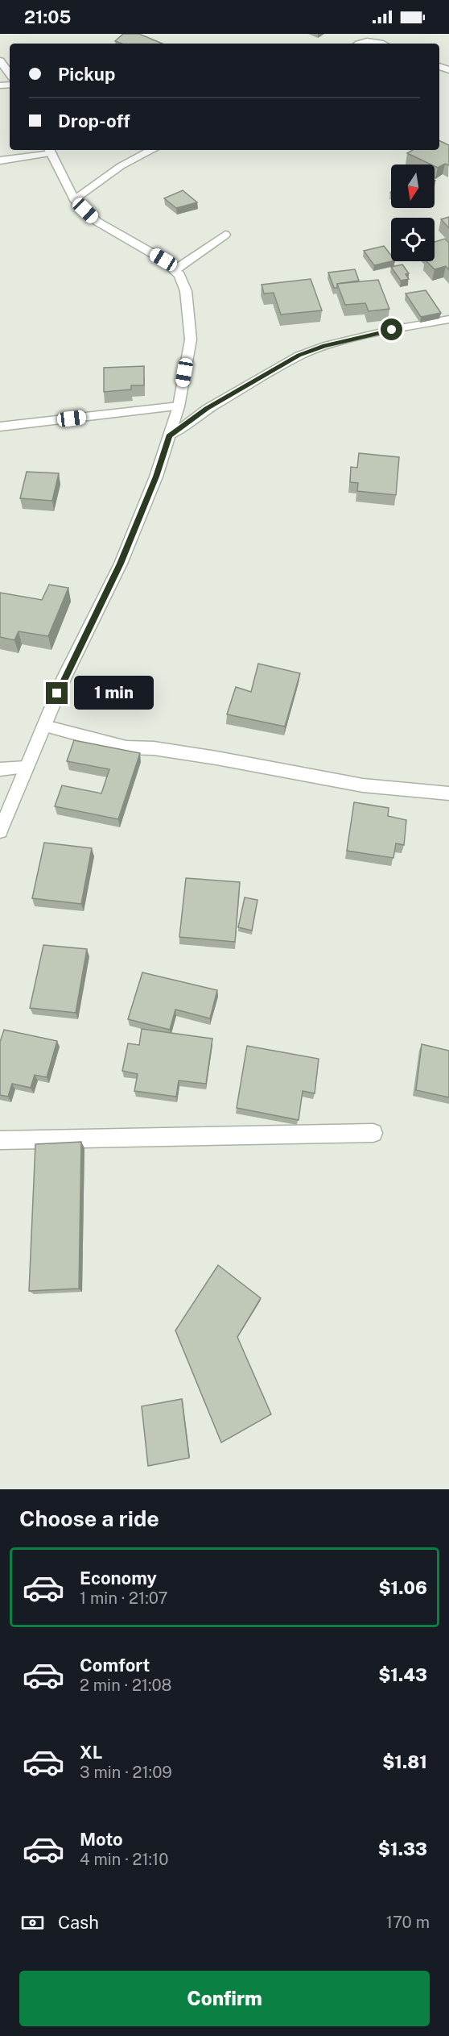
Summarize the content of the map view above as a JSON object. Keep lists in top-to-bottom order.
{
  "north": "bottom",
  "page": {
    "status": "21:05",
    "banner": ["Pickup", "Drop-off"],
    "bubble": "1 min",
    "heading": "Choose a ride",
    "list": [
      {
        "name": "Economy",
        "note": "1 min · 21:07",
        "value": "$1.06"
      },
      {
        "name": "Comfort",
        "note": "2 min · 21:08",
        "value": "$1.43"
      },
      {
        "name": "XL",
        "note": "3 min · 21:09",
        "value": "$1.81"
      },
      {
        "name": "Moto",
        "note": "4 min · 21:10",
        "value": "$1.33"
      }
    ],
    "pay": ["Cash", "170 m"],
    "buttons": "Confirm"
  }
}
